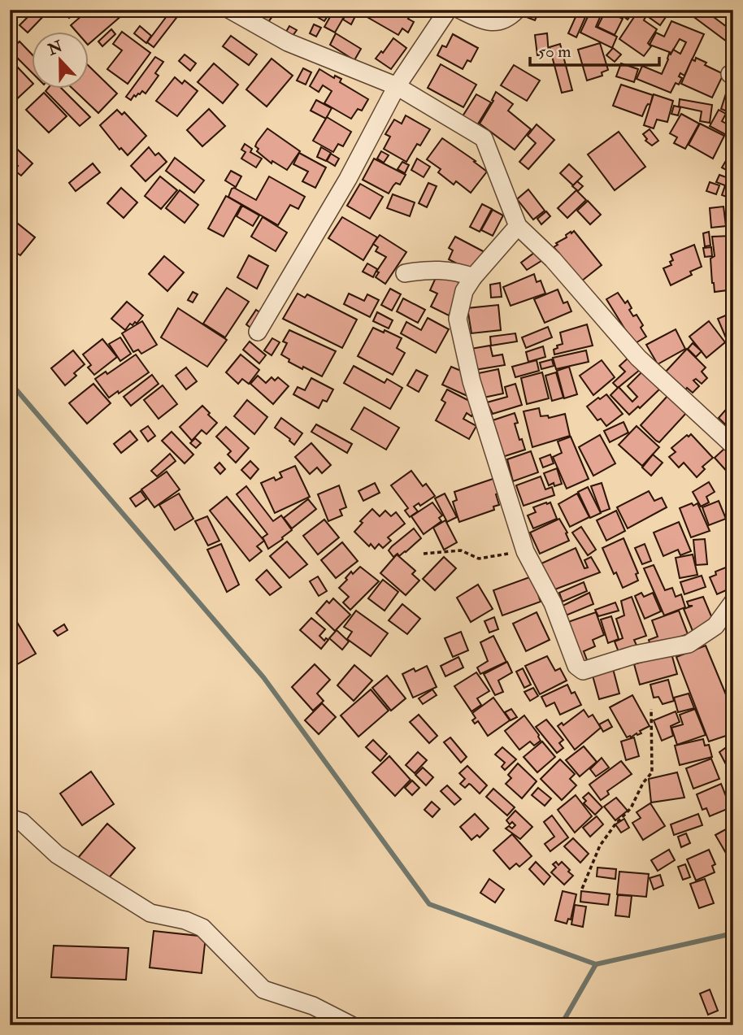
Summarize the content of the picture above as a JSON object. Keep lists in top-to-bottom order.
{
  "scale_bar": "50 m",
  "north": "top"
}
